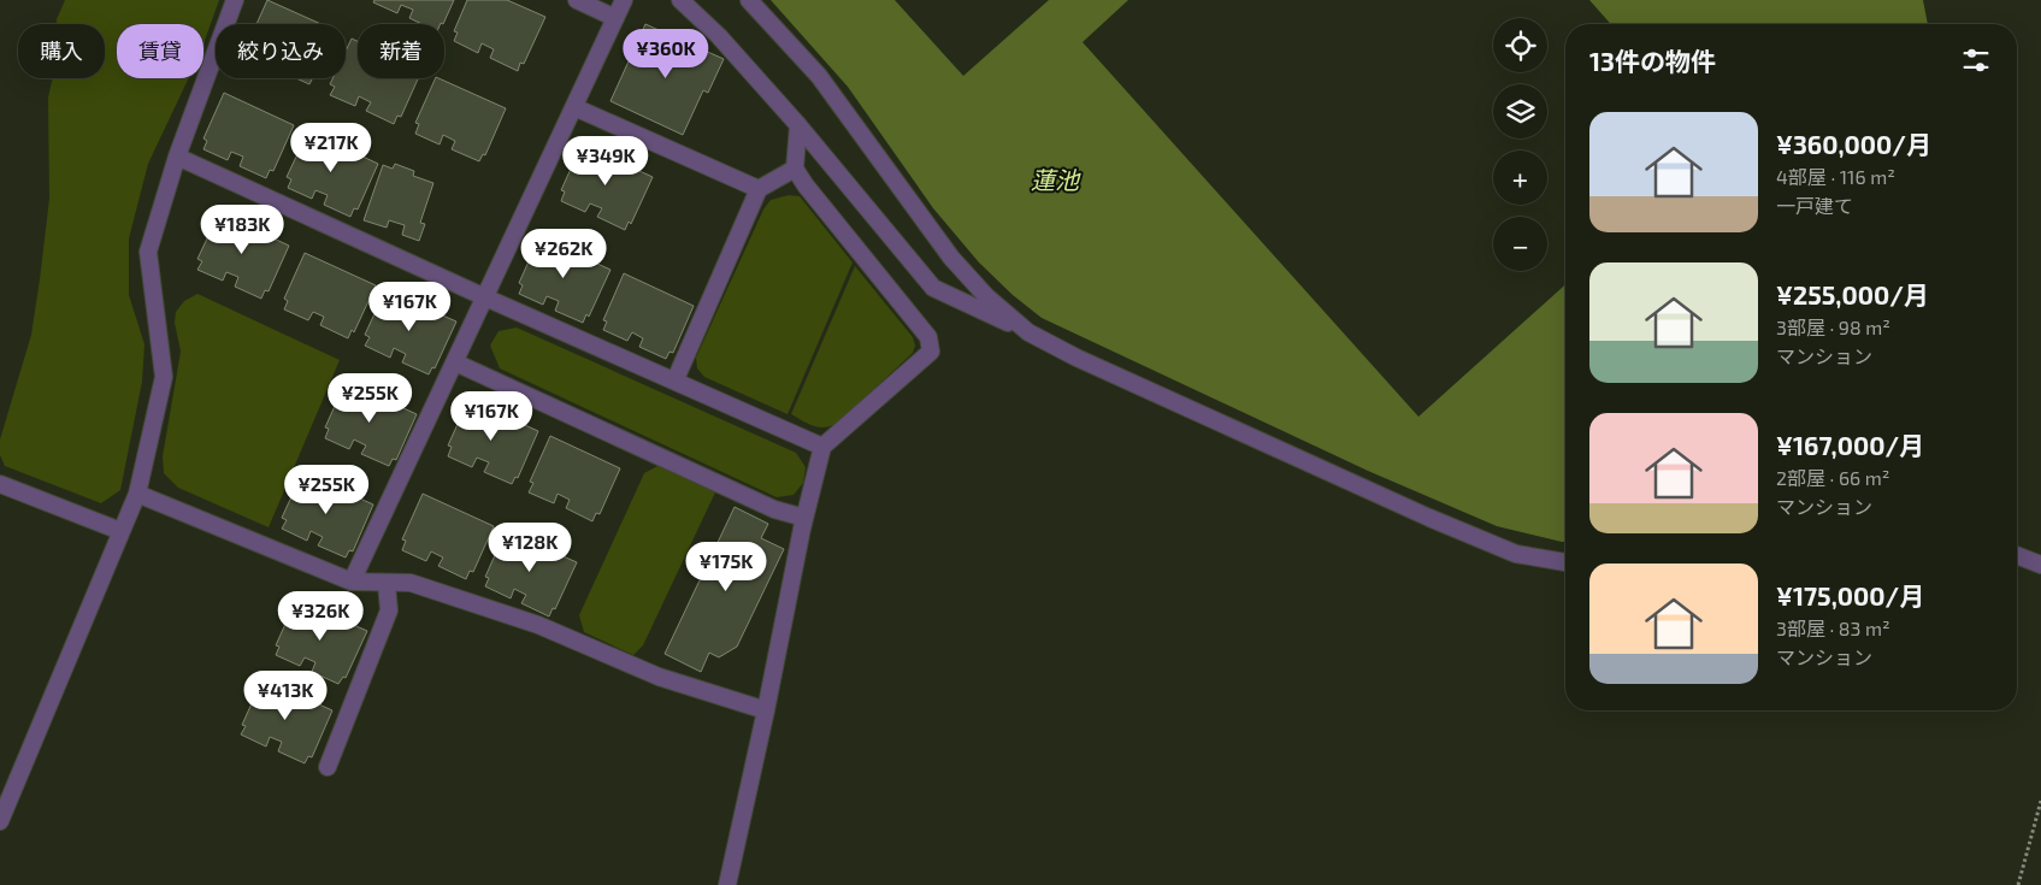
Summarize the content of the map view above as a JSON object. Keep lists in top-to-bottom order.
{
  "water": ["蓮池"],
  "page": {
    "map_buttons": ["+", "−"],
    "chip": [
      "購入",
      "賃貸",
      "絞り込み",
      "新着"
    ],
    "heading": "13件の物件",
    "price": [
      "¥360K",
      "¥217K",
      "¥349K",
      "¥183K",
      "¥262K",
      "¥167K",
      "¥255K",
      "¥167K",
      "¥255K",
      "¥128K",
      "¥175K",
      "¥326K",
      "¥413K"
    ],
    "list": [
      {
        "name": "¥360,000/月",
        "note": "4部屋 · 116 m² · 一戸建て"
      },
      {
        "name": "¥255,000/月",
        "note": "3部屋 · 98 m² · マンション"
      },
      {
        "name": "¥167,000/月",
        "note": "2部屋 · 66 m² · マンション"
      },
      {
        "name": "¥175,000/月",
        "note": "3部屋 · 83 m² · マンション"
      }
    ]
  }
}
